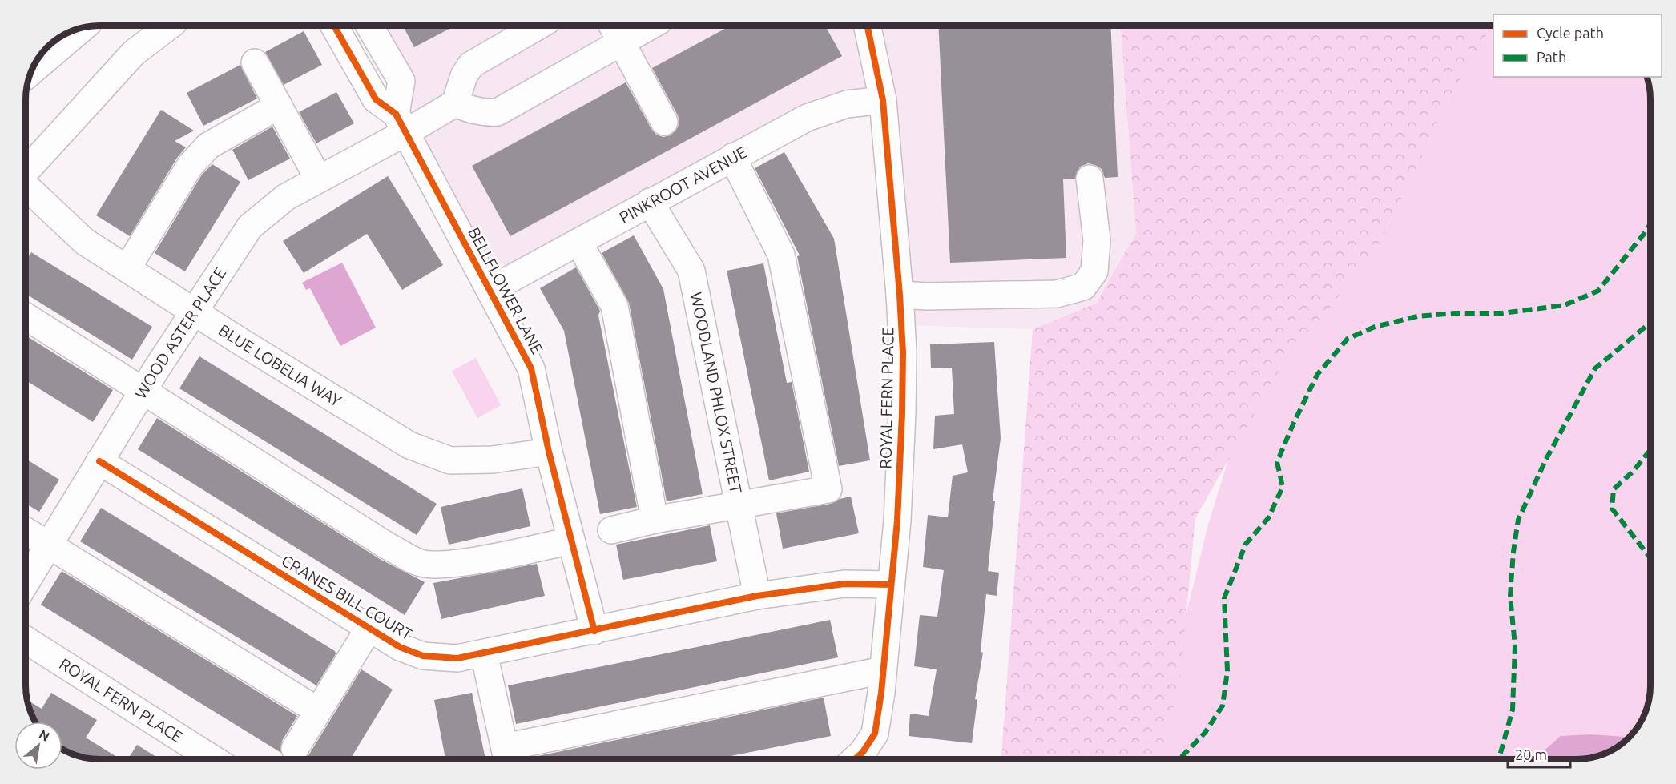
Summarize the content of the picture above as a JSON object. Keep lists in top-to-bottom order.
{
  "streets": {
    "street": [
      "PINKROOT AVENUE",
      "BELLFLOWER LANE",
      "WOOD ASTER PLACE",
      "BLUE LOBELIA WAY",
      "WOODLAND PHLOX STREET",
      "ROYAL FERN PLACE",
      "CRANES BILL COURT"
    ]
  },
  "crossings": [
    ["PINKROOT AVENUE", "BELLFLOWER LANE"],
    ["PINKROOT AVENUE", "WOODLAND PHLOX STREET"],
    ["PINKROOT AVENUE", "ROYAL FERN PLACE"],
    ["BELLFLOWER LANE", "WOOD ASTER PLACE"],
    ["BELLFLOWER LANE", "BLUE LOBELIA WAY"],
    ["BELLFLOWER LANE", "CRANES BILL COURT"],
    ["WOOD ASTER PLACE", "BLUE LOBELIA WAY"],
    ["WOOD ASTER PLACE", "CRANES BILL COURT"],
    ["WOODLAND PHLOX STREET", "CRANES BILL COURT"],
    ["ROYAL FERN PLACE", "CRANES BILL COURT"]
  ],
  "legend": ["Cycle path", "Path"],
  "scale_bar": "20 m",
  "north": "top right"
}
